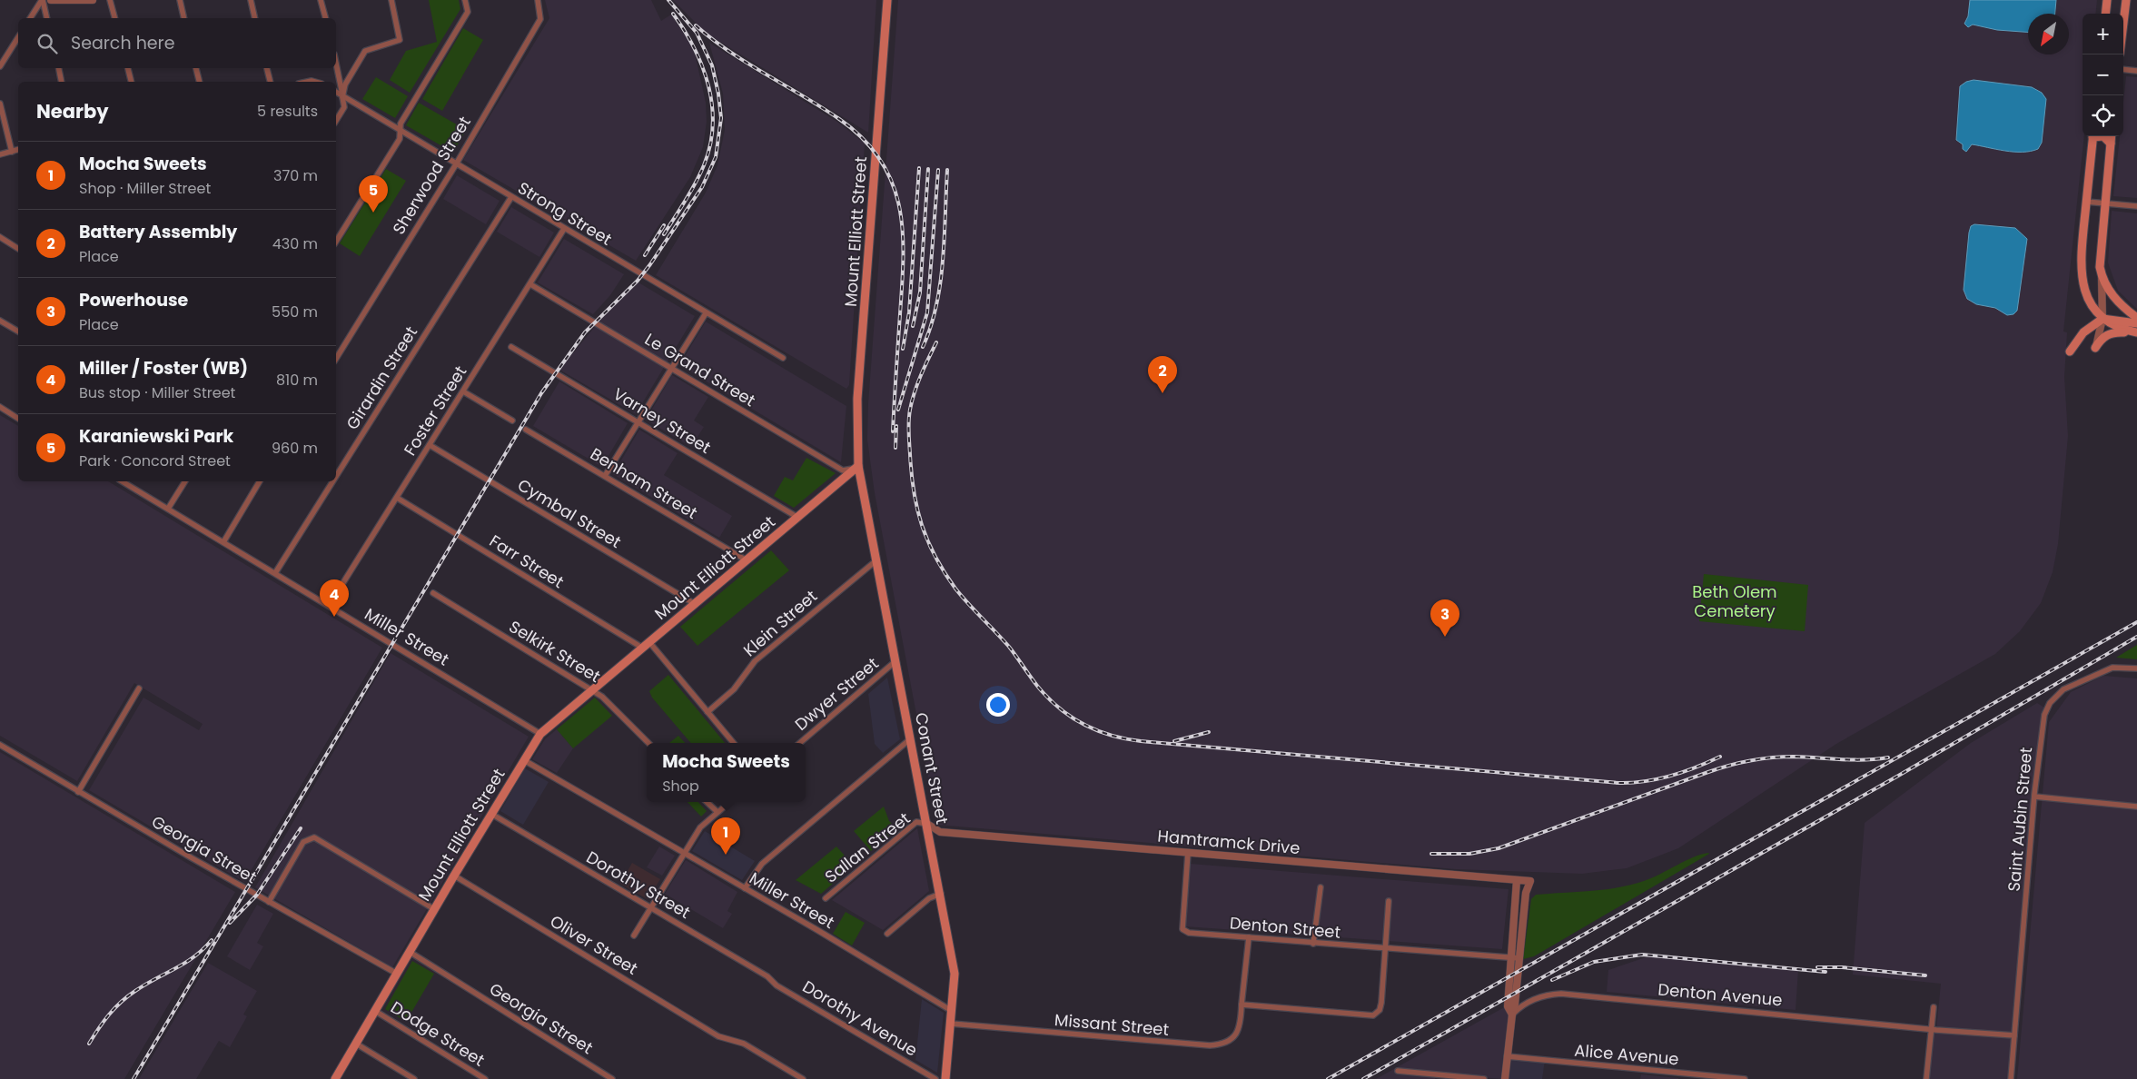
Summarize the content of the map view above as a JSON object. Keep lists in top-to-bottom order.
{
  "streets": {
    "main road": ["Mount Elliott Street", "Conant Street"],
    "street": [
      "Sherwood Street",
      "Strong Street",
      "Le Grand Street",
      "Girardin Street",
      "Foster Street",
      "Varney Street",
      "Benham Street",
      "Cymbal Street",
      "Farr Street",
      "Klein Street",
      "Miller Street",
      "Selkirk Street",
      "Dwyer Street",
      "Saint Aubin Street",
      "Hamtramck Drive",
      "Sallan Street",
      "Georgia Street",
      "Dorothy Street",
      "Denton Street",
      "Oliver Street",
      "Denton Avenue",
      "Dorothy Avenue",
      "Missant Street",
      "Dodge Street",
      "Alice Avenue"
    ]
  },
  "crossings": [
    ["Sherwood Street", "Strong Street"],
    ["Strong Street", "Girardin Street"],
    ["Strong Street", "Foster Street"],
    ["Mount Elliott Street", "Le Grand Street"],
    ["Mount Elliott Street", "Varney Street"],
    ["Mount Elliott Street", "Benham Street"],
    ["Mount Elliott Street", "Cymbal Street"],
    ["Mount Elliott Street", "Farr Street"],
    ["Mount Elliott Street", "Miller Street"],
    ["Mount Elliott Street", "Selkirk Street"],
    ["Mount Elliott Street", "Conant Street"],
    ["Mount Elliott Street", "Georgia Street"],
    ["Mount Elliott Street", "Dorothy Street"],
    ["Mount Elliott Street", "Oliver Street"],
    ["Mount Elliott Street", "Dodge Street"],
    ["Le Grand Street", "Foster Street"],
    ["Le Grand Street", "Conant Street"],
    ["Girardin Street", "Miller Street"],
    ["Foster Street", "Cymbal Street"],
    ["Foster Street", "Farr Street"],
    ["Foster Street", "Miller Street"],
    ["Farr Street", "Klein Street"],
    ["Klein Street", "Conant Street"],
    ["Miller Street", "Conant Street"],
    ["Dwyer Street", "Conant Street"],
    ["Conant Street", "Hamtramck Drive"],
    ["Conant Street", "Sallan Street"],
    ["Conant Street", "Missant Street"],
    ["Hamtramck Drive", "Sallan Street"],
    ["Hamtramck Drive", "Denton Street"],
    ["Dorothy Street", "Dorothy Avenue"],
    ["Denton Street", "Missant Street"]
  ],
  "parks": ["Beth Olem Cemetery"],
  "north": "bottom left",
  "page": {
    "map_buttons": ["+", "−"],
    "search": "Search here",
    "heading": ["Nearby", "5 results"],
    "list": [
      {
        "mark": "1",
        "name": "Mocha Sweets",
        "note": "Shop · Miller Street",
        "value": "370 m"
      },
      {
        "mark": "2",
        "name": "Battery Assembly",
        "note": "Place",
        "value": "430 m"
      },
      {
        "mark": "3",
        "name": "Powerhouse",
        "note": "Place",
        "value": "550 m"
      },
      {
        "mark": "4",
        "name": "Miller / Foster (WB)",
        "note": "Bus stop · Miller Street",
        "value": "810 m"
      },
      {
        "mark": "5",
        "name": "Karaniewski Park",
        "note": "Park · Concord Street",
        "value": "960 m"
      }
    ],
    "pins": [
      "5",
      "2",
      "4",
      "3",
      "1"
    ],
    "popup": ["Mocha Sweets", "Shop"]
  }
}
